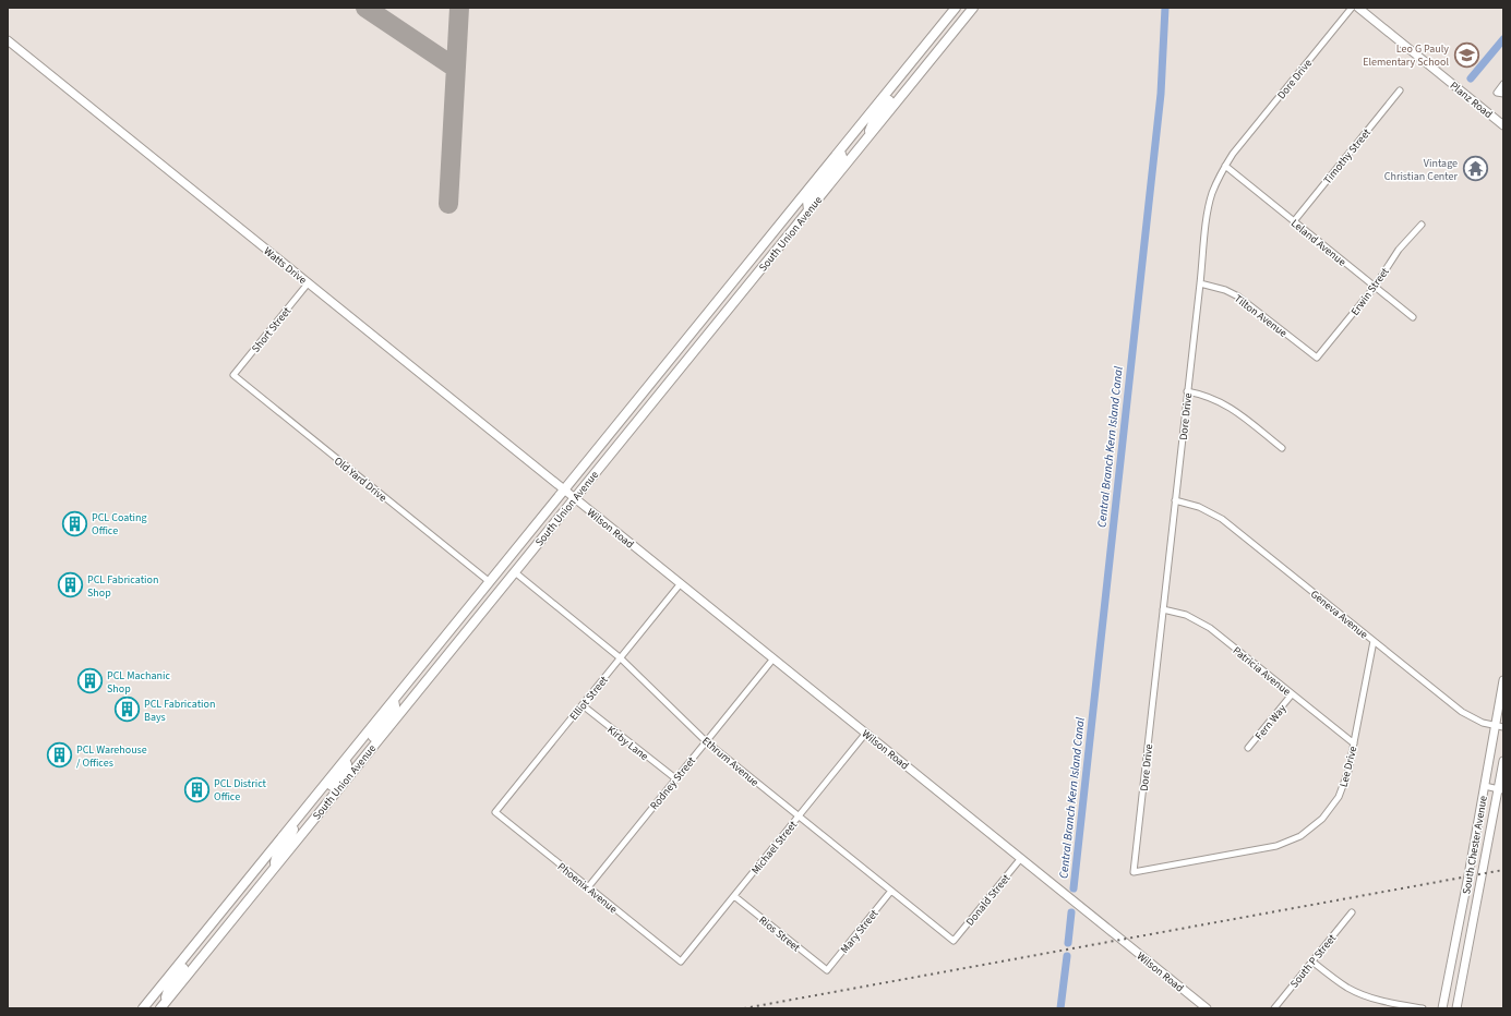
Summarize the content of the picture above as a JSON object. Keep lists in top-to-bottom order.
{
  "streets": {
    "main road": ["South Union Avenue"],
    "street": [
      "Dore Drive",
      "Planz Road",
      "Timothy Street",
      "Leland Avenue",
      "Watts Drive",
      "Erwin Street",
      "Tilton Avenue",
      "Short Street",
      "Old Yard Drive",
      "Wilson Road",
      "Geneva Avenue",
      "Patricia Avenue",
      "Elliot Street",
      "Fern Way",
      "Kirby Lane",
      "Ethrum Avenue",
      "Lee Drive",
      "Rodney Street",
      "South Chester Avenue",
      "Michael Street",
      "Phoenix Avenue",
      "Donald Street",
      "Mary Street",
      "Rios Street",
      "South P Street"
    ]
  },
  "crossings": [
    ["Dore Drive", "Leland Avenue"],
    ["Dore Drive", "Tilton Avenue"],
    ["Dore Drive", "Geneva Avenue"],
    ["Dore Drive", "Patricia Avenue"],
    ["Dore Drive", "Lee Drive"],
    ["Timothy Street", "Leland Avenue"],
    ["South Union Avenue", "Watts Drive"],
    ["South Union Avenue", "Old Yard Drive"],
    ["South Union Avenue", "Wilson Road"],
    ["South Union Avenue", "Ethrum Avenue"],
    ["Leland Avenue", "Erwin Street"],
    ["Watts Drive", "Short Street"],
    ["Watts Drive", "Wilson Road"],
    ["Erwin Street", "Tilton Avenue"],
    ["Short Street", "Old Yard Drive"],
    ["Wilson Road", "Elliot Street"],
    ["Wilson Road", "Rodney Street"],
    ["Wilson Road", "Michael Street"],
    ["Wilson Road", "Donald Street"],
    ["Geneva Avenue", "Lee Drive"],
    ["Geneva Avenue", "South Chester Avenue"],
    ["Patricia Avenue", "Fern Way"],
    ["Patricia Avenue", "Lee Drive"],
    ["Elliot Street", "Kirby Lane"],
    ["Elliot Street", "Ethrum Avenue"],
    ["Elliot Street", "Phoenix Avenue"],
    ["Kirby Lane", "Rodney Street"],
    ["Ethrum Avenue", "Rodney Street"],
    ["Ethrum Avenue", "Michael Street"],
    ["Ethrum Avenue", "Donald Street"],
    ["Ethrum Avenue", "Mary Street"],
    ["Rodney Street", "Phoenix Avenue"],
    ["Michael Street", "Phoenix Avenue"],
    ["Michael Street", "Rios Street"],
    ["Mary Street", "Rios Street"]
  ],
  "water": ["Central Branch Kern Island Canal"],
  "places": {
    "school or university": ["Leo G Pauly Elementary School"],
    "temple": ["Vintage Christian Center"],
    "building": [
      "PCL Coating Office",
      "PCL Fabrication Shop",
      "PCL Machanic Shop",
      "PCL Fabrication Bays",
      "PCL Warehouse / Offices",
      "PCL District Office"
    ]
  }
}
